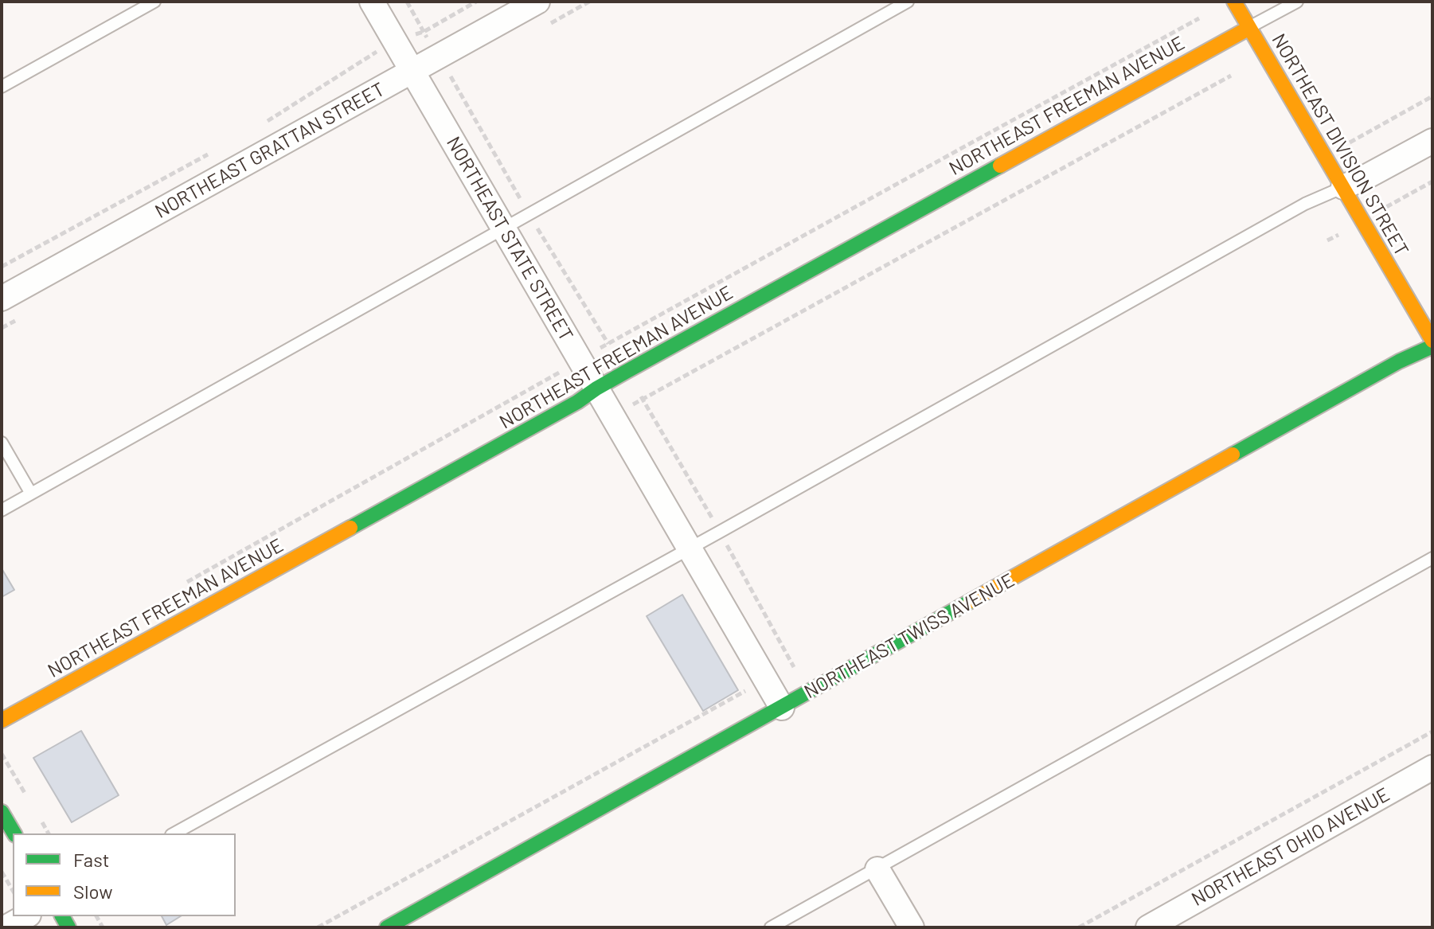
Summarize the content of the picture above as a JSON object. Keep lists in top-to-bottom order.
{
  "streets": {
    "street": [
      "NORTHEAST FREEMAN AVENUE",
      "NORTHEAST DIVISION STREET",
      "NORTHEAST GRATTAN STREET",
      "NORTHEAST STATE STREET",
      "NORTHEAST TWISS AVENUE",
      "NORTHEAST OHIO AVENUE"
    ]
  },
  "crossings": [
    ["NORTHEAST FREEMAN AVENUE", "NORTHEAST DIVISION STREET"],
    ["NORTHEAST FREEMAN AVENUE", "NORTHEAST STATE STREET"],
    ["NORTHEAST GRATTAN STREET", "NORTHEAST STATE STREET"],
    ["NORTHEAST STATE STREET", "NORTHEAST TWISS AVENUE"]
  ],
  "legend": ["Fast", "Slow"]
}
